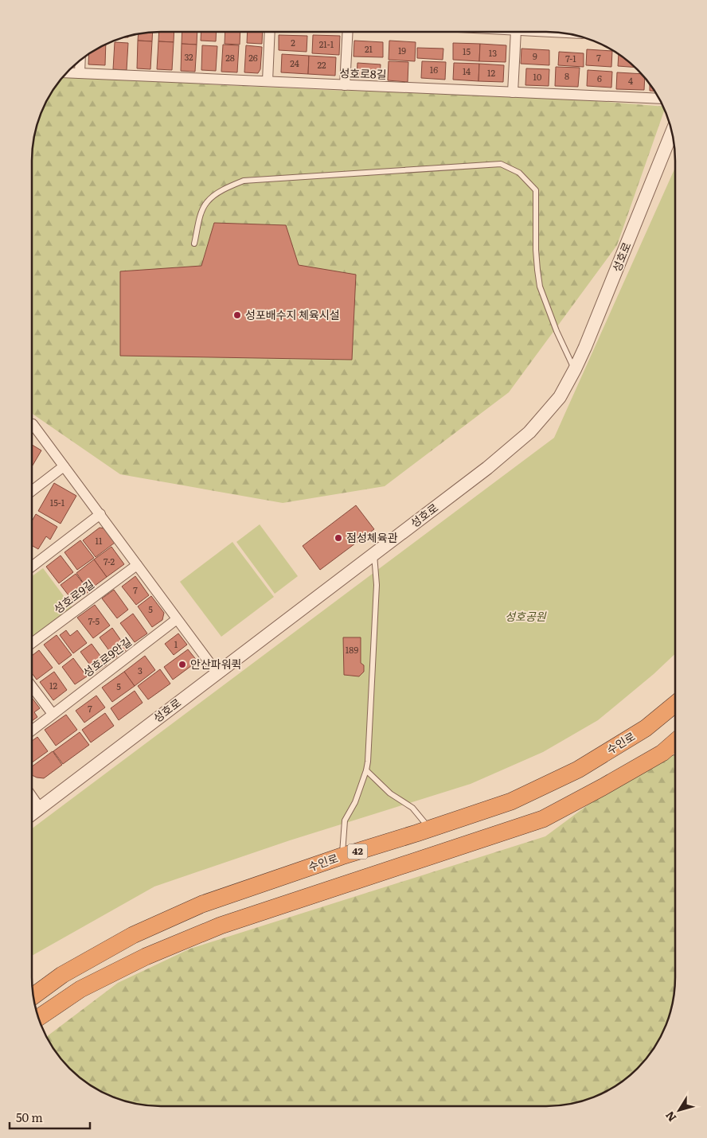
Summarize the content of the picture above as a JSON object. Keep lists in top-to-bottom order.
{
  "streets": {
    "highway": ["수인로", "42"],
    "street": [
      "성호로8길",
      "성호로",
      "성호로9길",
      "성호로9안길"
    ]
  },
  "parks": ["성호공원"],
  "places": ["성포배수지 체육시설", "점성체육관", "안산파워퀵"],
  "house_numbers": [
    "2",
    "21-1",
    "21",
    "19",
    "15",
    "13",
    "9",
    "32",
    "28",
    "26",
    "7",
    "7-1",
    "24",
    "22",
    "16",
    "14",
    "12",
    "8",
    "10",
    "6",
    "4",
    "15-1",
    "11",
    "7-2",
    "7",
    "5",
    "7-5",
    "1",
    "189",
    "3",
    "12",
    "5",
    "7"
  ],
  "scale_bar": "50 m",
  "north": "bottom left"
}
